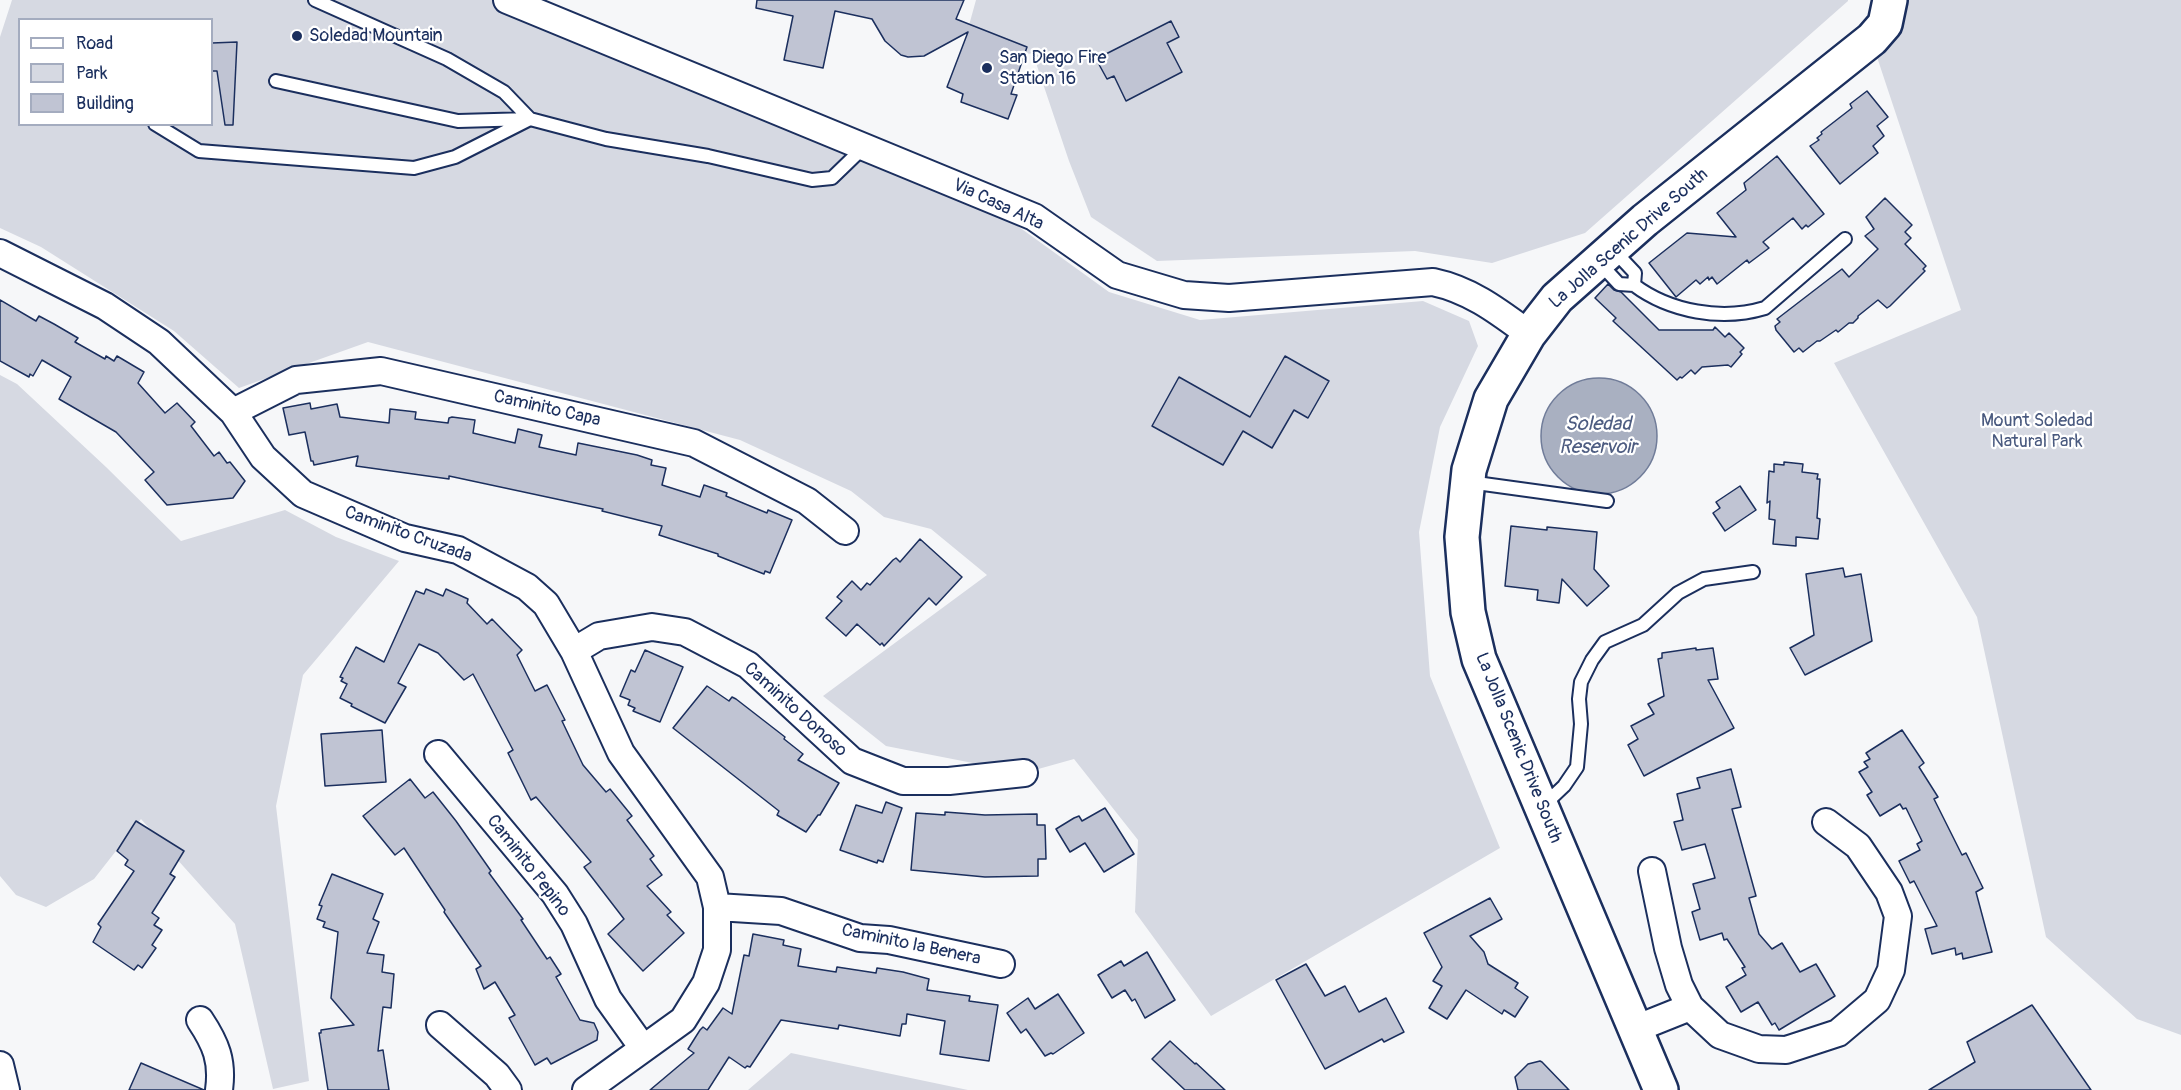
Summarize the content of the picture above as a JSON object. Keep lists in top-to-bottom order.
{
  "streets": {
    "street": [
      "Via Casa Alta",
      "La Jolla Scenic Drive South",
      "Caminito Capa",
      "Caminito Cruzada",
      "Caminito Donoso",
      "Caminito Pepino",
      "Caminito la Benera"
    ]
  },
  "crossings": [
    ["Via Casa Alta", "La Jolla Scenic Drive South"],
    ["Caminito Capa", "Caminito Cruzada"],
    ["Caminito Cruzada", "Caminito Donoso"],
    ["Caminito Cruzada", "Caminito Pepino"],
    ["Caminito Cruzada", "Caminito la Benera"]
  ],
  "water": ["Soledad Reservoir"],
  "parks": ["Mount Soledad Natural Park"],
  "places": ["Soledad Mountain", "San Diego Fire Station 16"],
  "legend": ["Road", "Park", "Building"]
}
